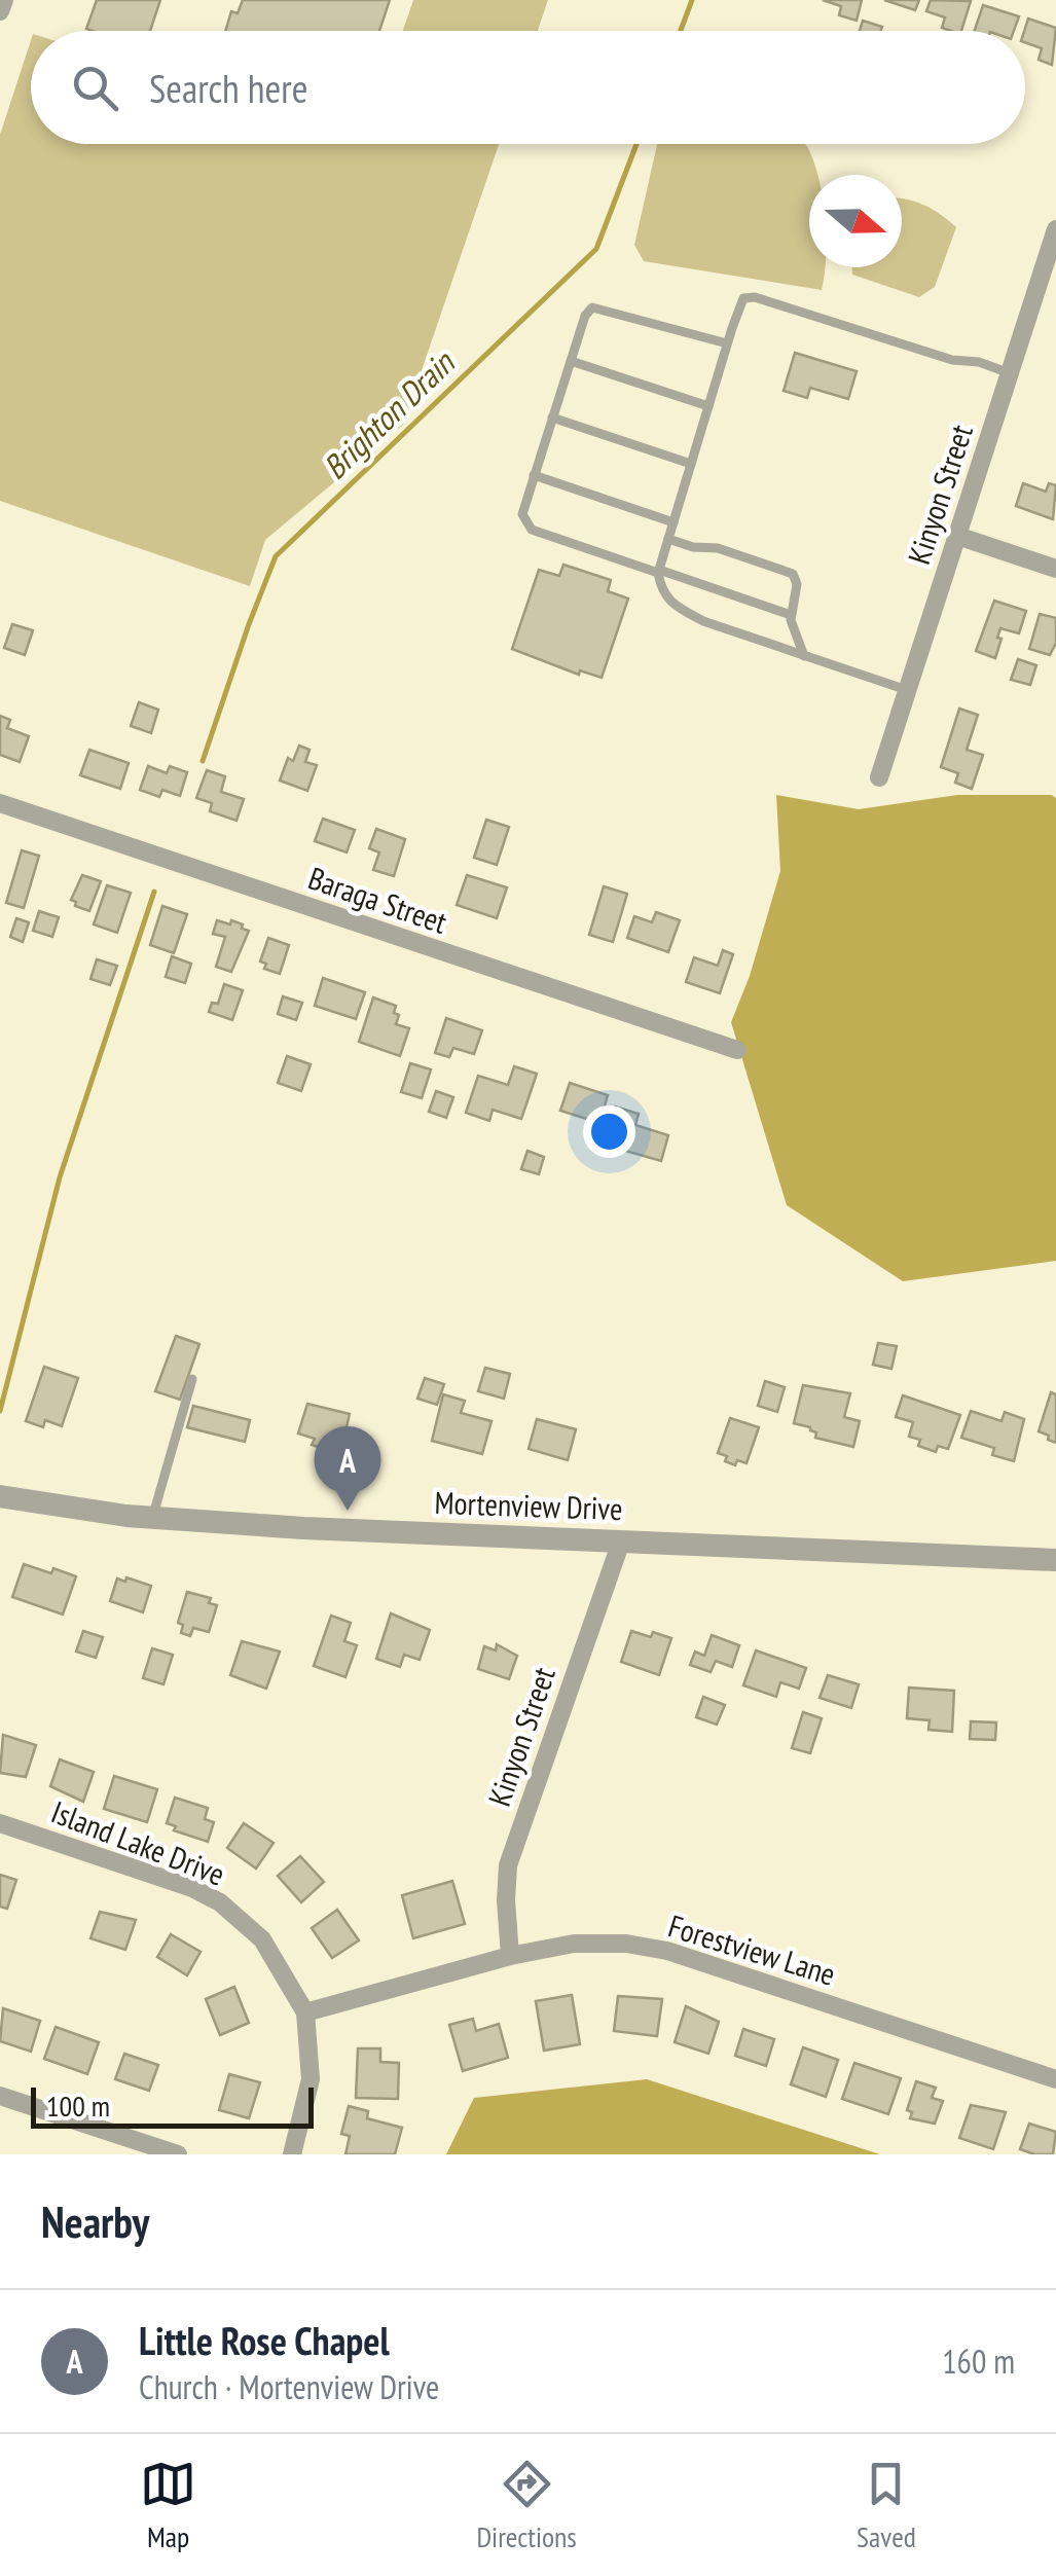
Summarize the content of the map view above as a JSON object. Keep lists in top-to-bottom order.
{
  "streets": {
    "street": [
      "Kinyon Street",
      "Baraga Street",
      "Mortenview Drive",
      "Island Lake Drive",
      "Forestview Lane"
    ]
  },
  "crossings": [
    ["Kinyon Street", "Mortenview Drive"],
    ["Kinyon Street", "Forestview Lane"],
    ["Island Lake Drive", "Forestview Lane"]
  ],
  "water": ["Brighton Drain"],
  "scale_bar": "100 m",
  "north": "right",
  "page": {
    "search": "Search here",
    "pins": "A",
    "scale": "100 m",
    "heading": "Nearby",
    "list": [
      {
        "mark": "A",
        "name": "Little Rose Chapel",
        "note": "Church · Mortenview Drive",
        "value": "160 m"
      }
    ],
    "nav": ["Map", "Directions", "Saved"]
  }
}
